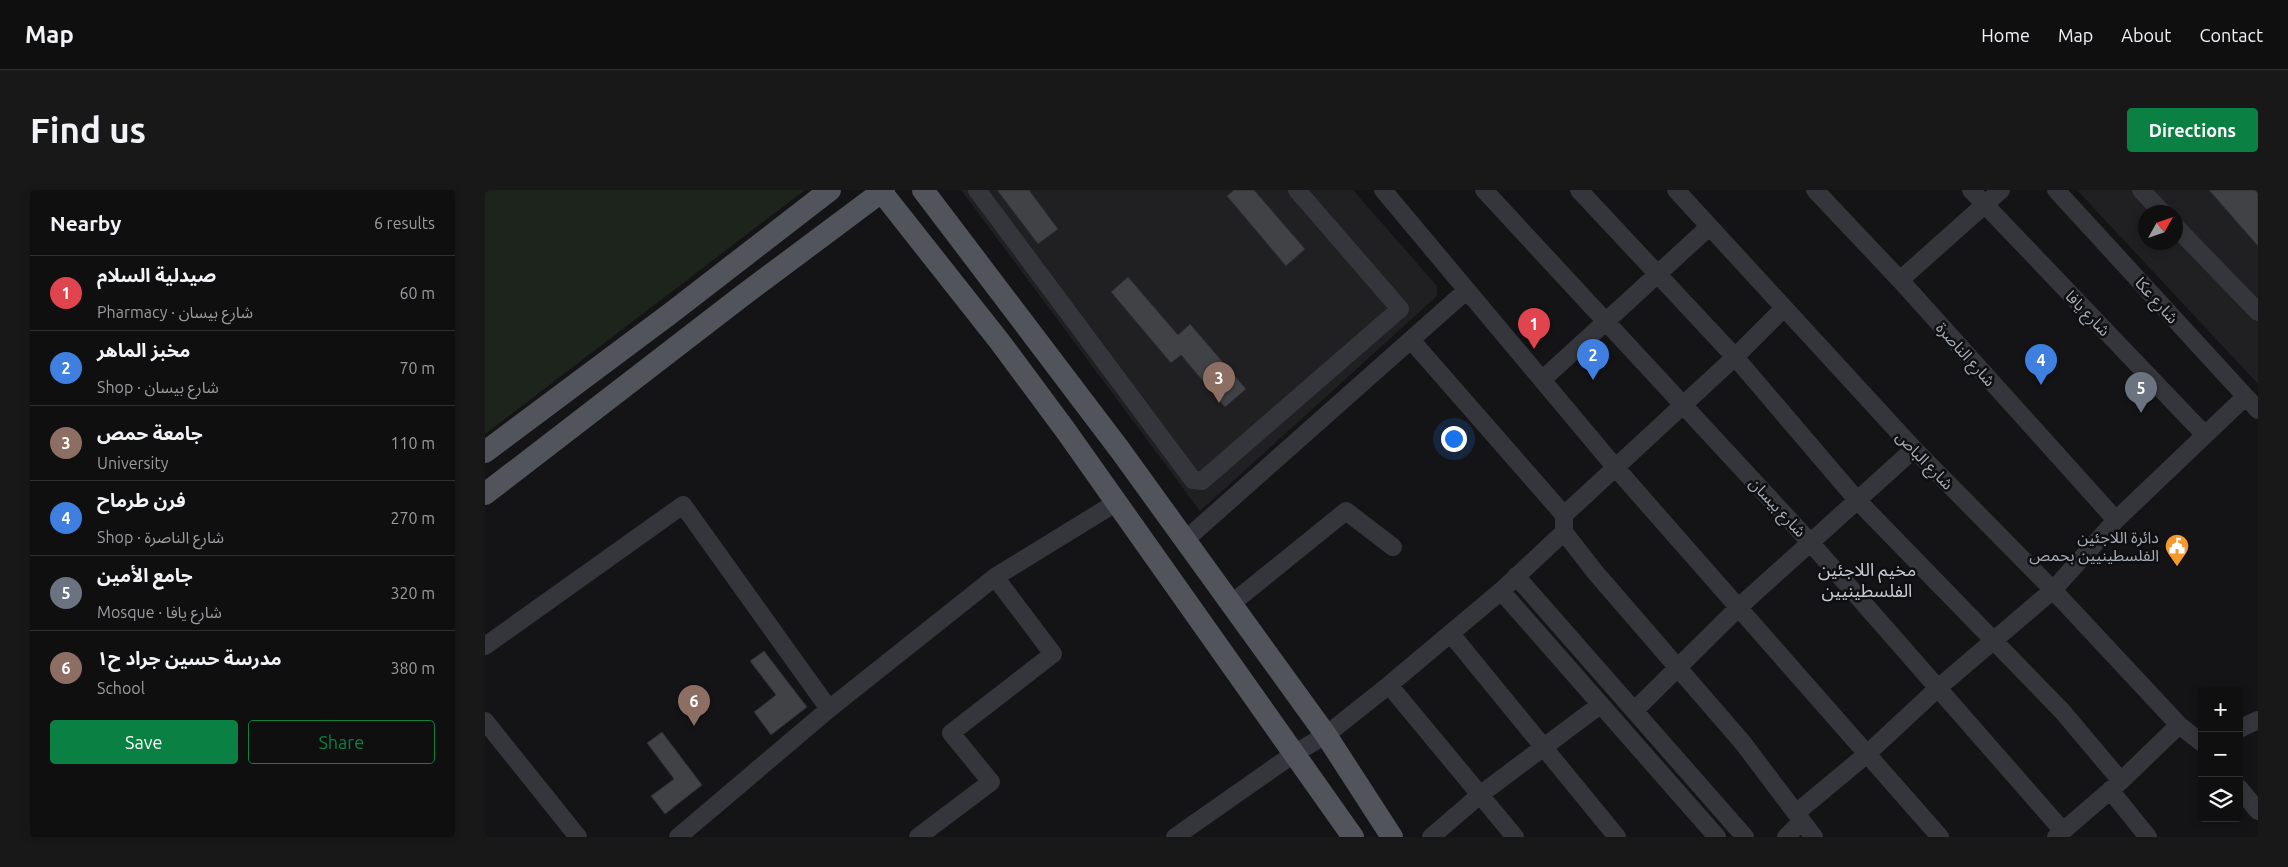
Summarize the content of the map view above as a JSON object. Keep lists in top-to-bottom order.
{
  "streets": {
    "street": [
      "شارع عكا",
      "شارع يافا",
      "شارع الناصرة",
      "شارع الباص",
      "شارع بيسان"
    ]
  },
  "districts": ["مخيم اللاجئين الفلسطينيين"],
  "places": {
    "public building": ["دائرة اللاجئين الفلسطينيين بحمص"]
  },
  "north": "top right",
  "page": {
    "header": "Map",
    "nav": [
      "Home",
      "Map",
      "About",
      "Contact"
    ],
    "buttons": [
      "Directions",
      ["Save", "Share"]
    ],
    "title": "Find us",
    "heading": ["Nearby", "6 results"],
    "list": [
      {
        "mark": "1",
        "name": "صيدلية السلام",
        "note": "Pharmacy · شارع بيسان",
        "value": "60 m"
      },
      {
        "mark": "2",
        "name": "مخبز الماهر",
        "note": "Shop · شارع بيسان",
        "value": "70 m"
      },
      {
        "mark": "3",
        "name": "جامعة حمص",
        "note": "University",
        "value": "110 m"
      },
      {
        "mark": "4",
        "name": "فرن طرماح",
        "note": "Shop · شارع الناصرة",
        "value": "270 m"
      },
      {
        "mark": "5",
        "name": "جامع الأمين",
        "note": "Mosque · شارع يافا",
        "value": "320 m"
      },
      {
        "mark": "6",
        "name": "مدرسة حسين جراد ح١",
        "note": "School",
        "value": "380 m"
      }
    ],
    "pins": [
      "1",
      "2",
      "4",
      "3",
      "5",
      "6"
    ],
    "map_buttons": ["+", "−"]
  }
}
